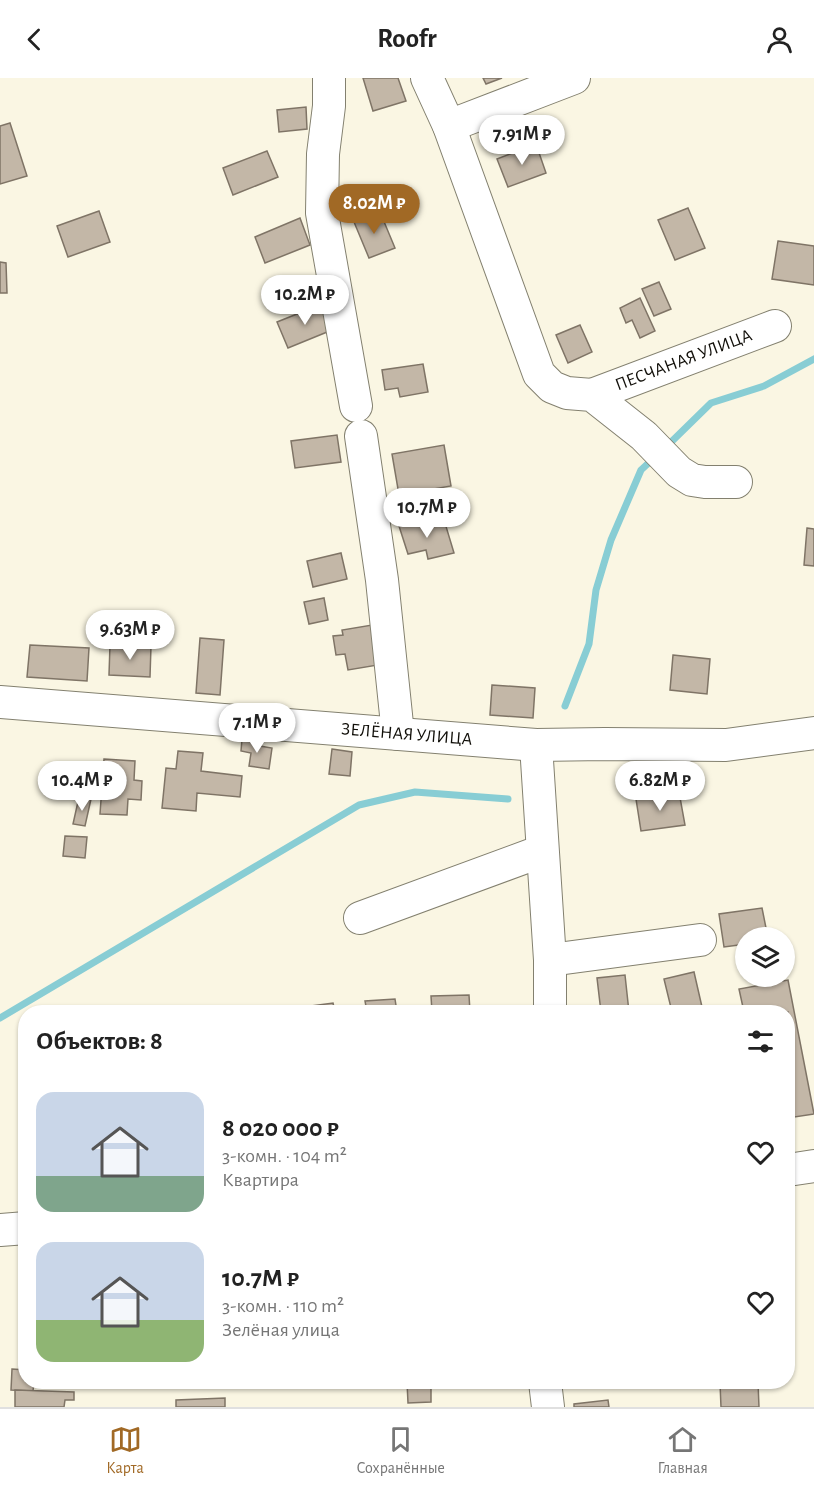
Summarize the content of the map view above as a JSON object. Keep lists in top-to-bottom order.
{
  "streets": {
    "street": ["ПЕСЧАНАЯ УЛИЦА", "ЗЕЛЁНАЯ УЛИЦА"]
  },
  "page": {
    "header": "Roofr",
    "price": [
      "7.91M ₽",
      "8.02M ₽",
      "10.2M ₽",
      "10.7M ₽",
      "9.63M ₽",
      "7.1M ₽",
      "10.4M ₽",
      "6.82M ₽"
    ],
    "heading": "Объектов: 8",
    "list": [
      {
        "name": "8 020 000 ₽",
        "note": "3-комн. · 104 m² · Квартира"
      },
      {
        "name": "10.7M ₽",
        "note": "3-комн. · 110 m² · Зелёная улица"
      }
    ],
    "tabs": ["Карта", "Сохранённые", "Главная"]
  }
}
